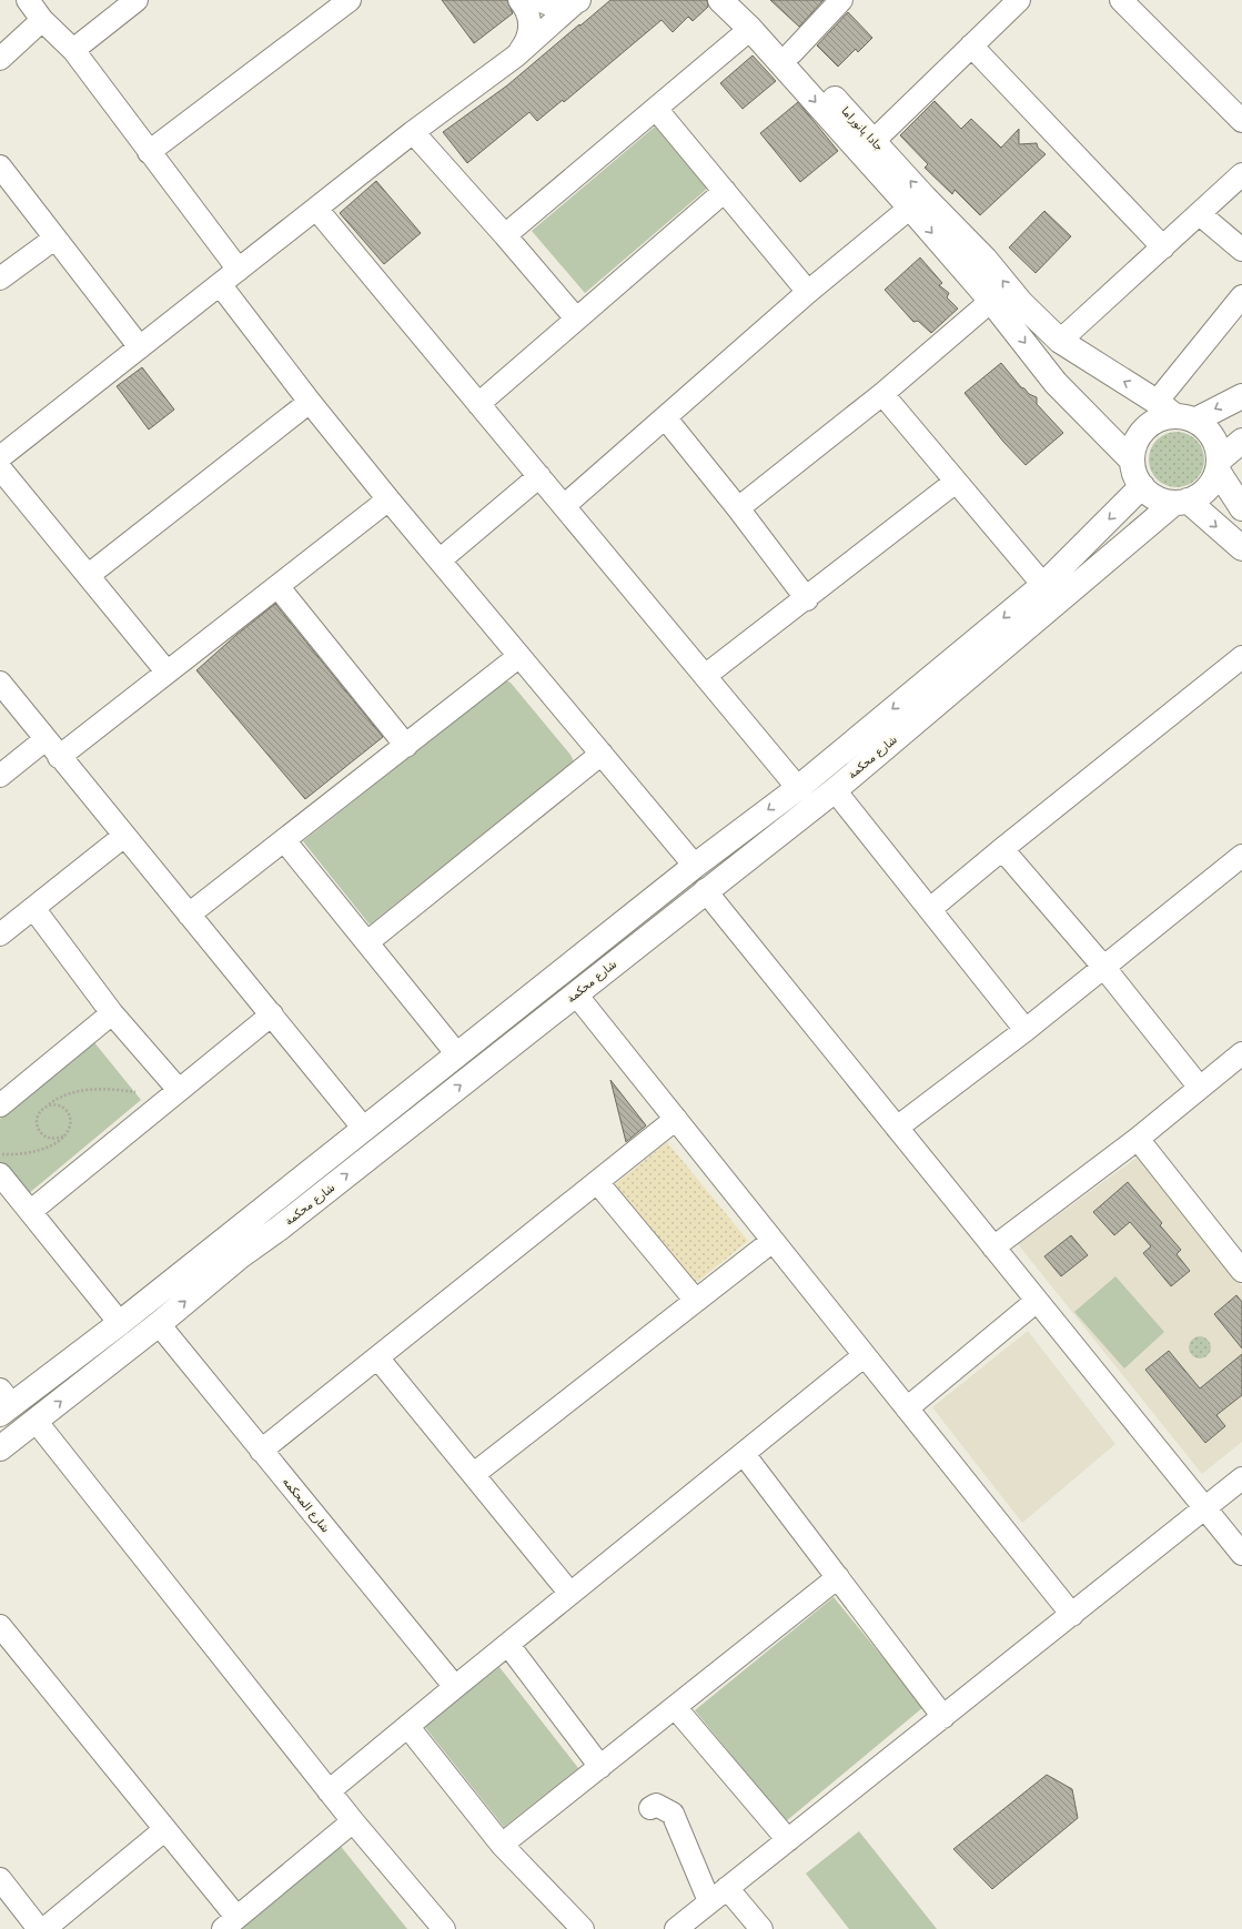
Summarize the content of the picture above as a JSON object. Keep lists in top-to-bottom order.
{
  "streets": {
    "main road": ["جادا پانوراما", "شارع محكمة"],
    "street": ["شارع المحكمه"]
  },
  "crossings": [
    ["جادا پانوراما", "شارع محكمة"],
    ["شارع محكمة", "شارع المحكمه"]
  ]
}
